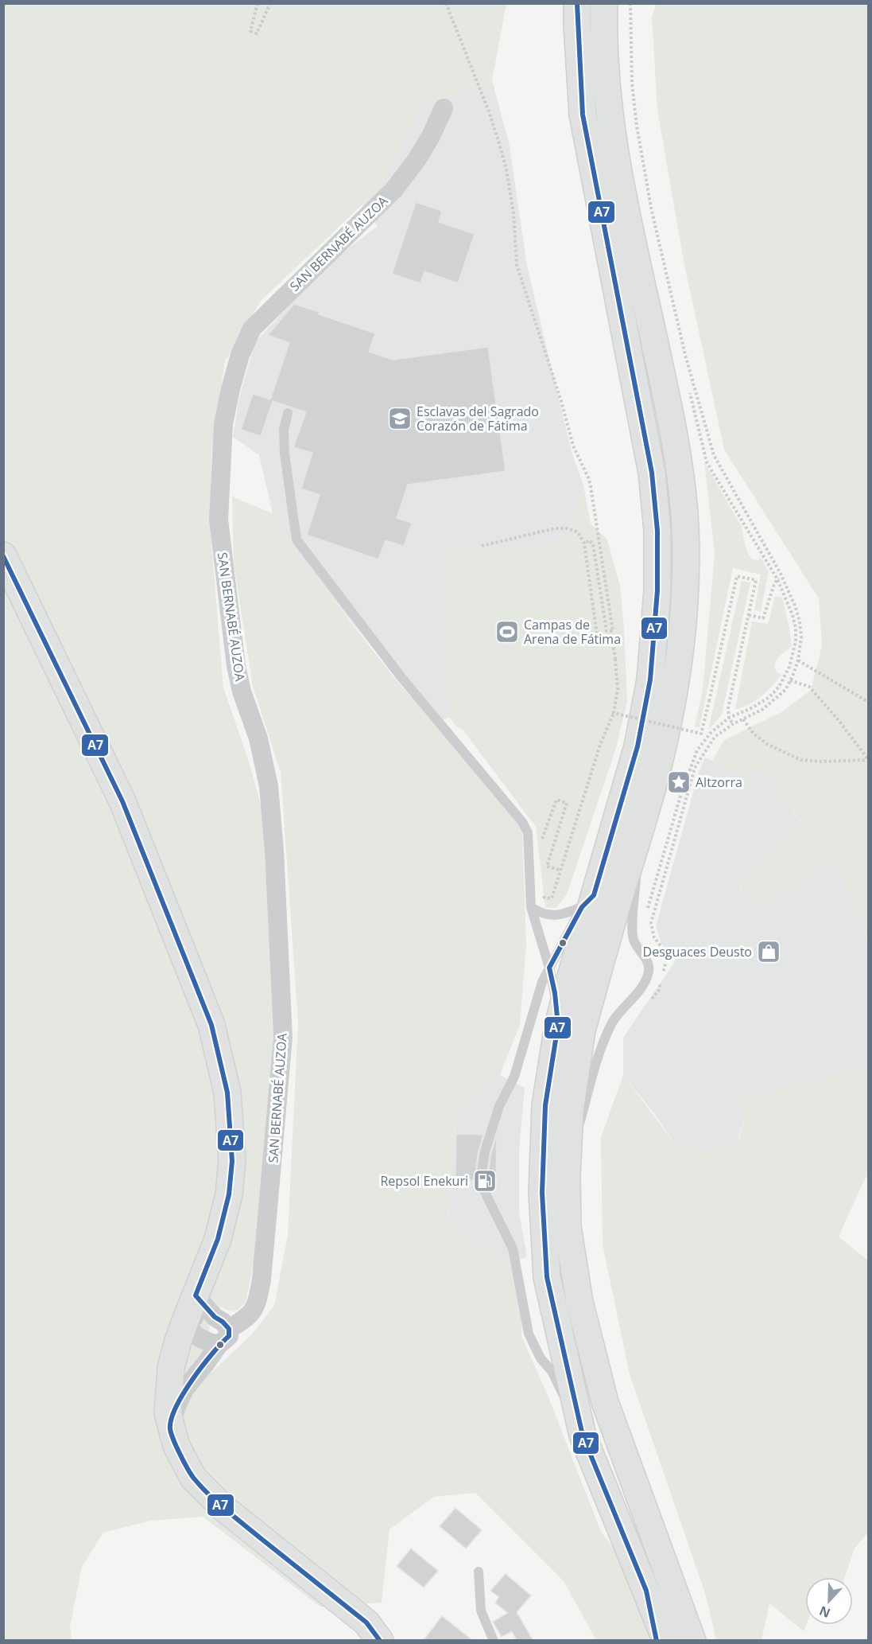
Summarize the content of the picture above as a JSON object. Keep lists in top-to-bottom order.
{
  "streets": {
    "street": ["SAN BERNABÉ AUZOA"]
  },
  "places": {
    "school or university": ["Esclavas del Sagrado Corazón de Fátima"],
    "sports": ["Campas de Arena de Fátima"],
    "place": ["Altzorra"],
    "shop": ["Desguaces Deusto"],
    "fuel station": ["Repsol Enekuri"]
  },
  "lines": ["transit line A7"],
  "north": "bottom"
}
